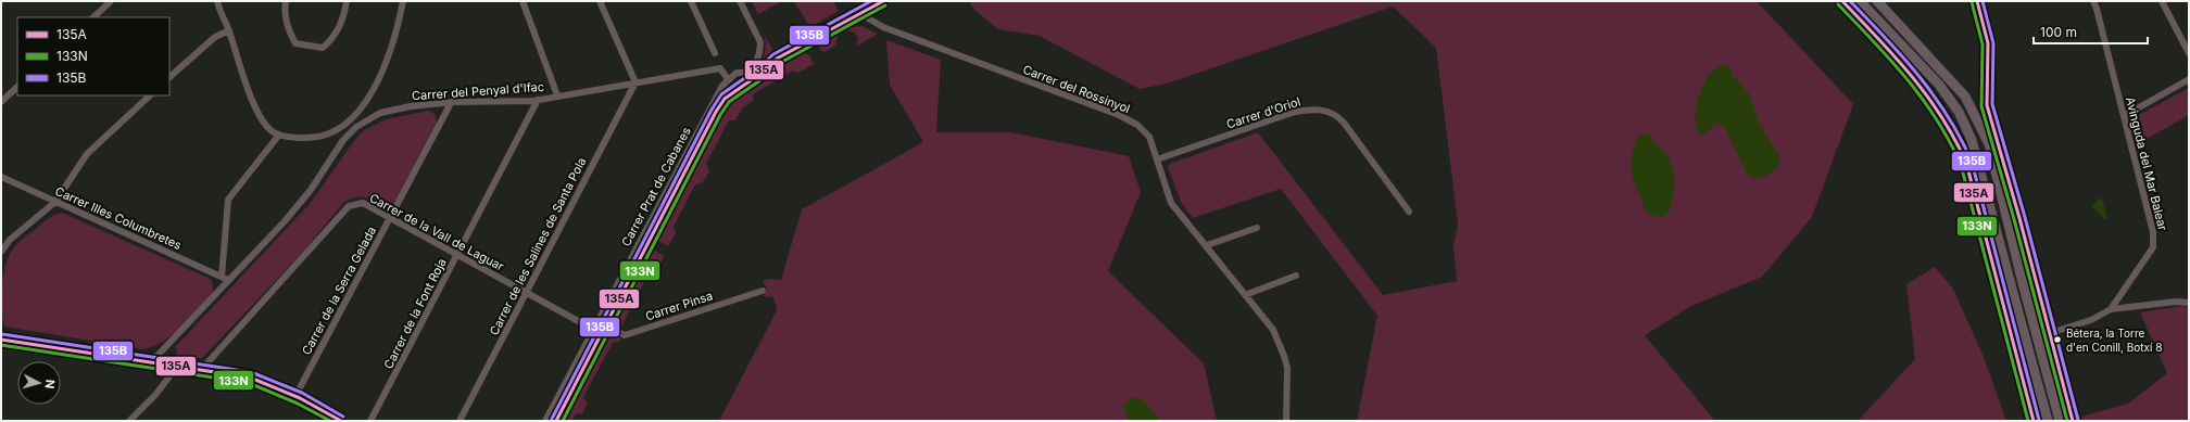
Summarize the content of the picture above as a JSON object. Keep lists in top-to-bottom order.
{
  "streets": {
    "street": [
      "Carrer del Rossinyol",
      "Carrer del Penyal d'Ifac",
      "Carrer d'Oriol",
      "Avinguda del Mar Balear",
      "Carrer Prat de Cabanes",
      "Carrer Illes Columbretes",
      "Carrer de la Vall de Laguar",
      "Carrer de les Salines de Santa Pola",
      "Carrer de la Serra Gelada",
      "Carrer Pinsa",
      "Carrer de la Font Roja"
    ]
  },
  "crossings": [
    ["Carrer del Rossinyol", "Carrer d'Oriol"],
    ["Carrer del Penyal d'Ifac", "Carrer Prat de Cabanes"],
    ["Carrer del Penyal d'Ifac", "Carrer Illes Columbretes"],
    ["Carrer del Penyal d'Ifac", "Carrer de les Salines de Santa Pola"],
    ["Carrer del Penyal d'Ifac", "Carrer de la Serra Gelada"],
    ["Carrer del Penyal d'Ifac", "Carrer de la Font Roja"],
    ["Carrer Prat de Cabanes", "Carrer de la Vall de Laguar"],
    ["Carrer de la Vall de Laguar", "Carrer de les Salines de Santa Pola"],
    ["Carrer de la Vall de Laguar", "Carrer de la Serra Gelada"],
    ["Carrer de la Vall de Laguar", "Carrer de la Font Roja"]
  ],
  "places": ["Bétera, la Torre d'en Conill, Botxí 8"],
  "lines": ["transit line 135A", "transit line 135B", "transit line 133N"],
  "legend": ["135A", "133N", "135B"],
  "scale_bar": "100 m",
  "north": "right"
}
